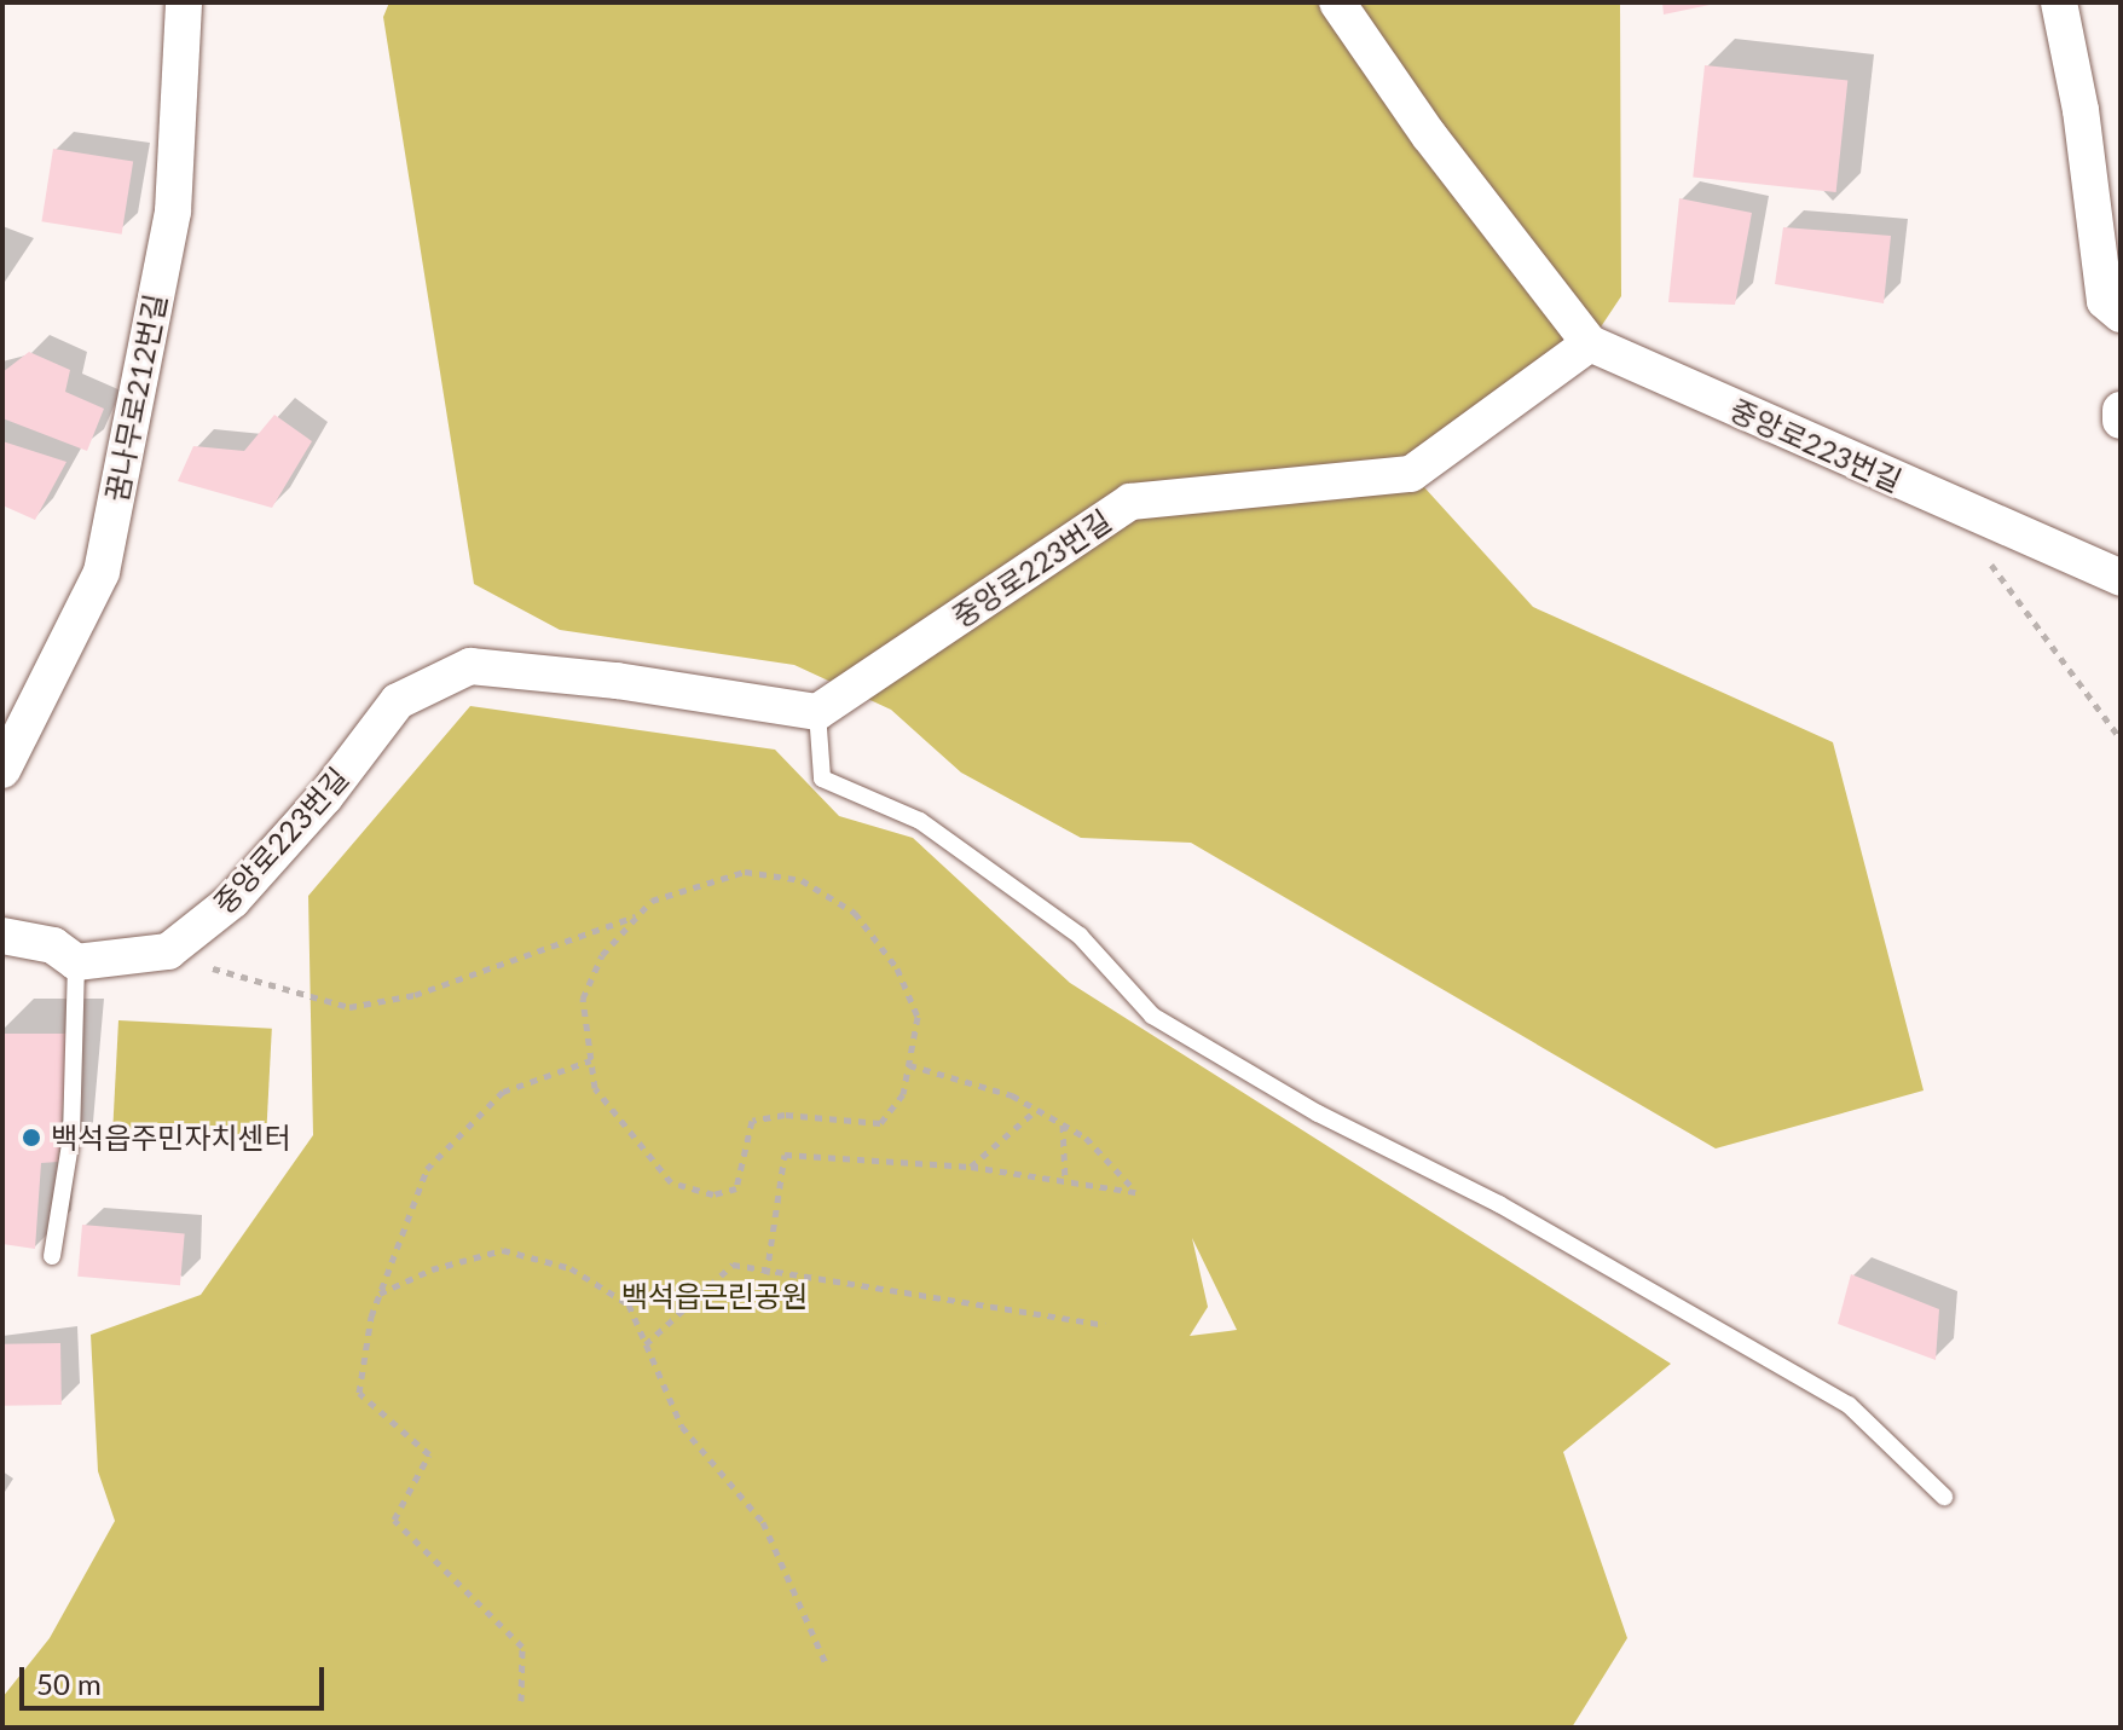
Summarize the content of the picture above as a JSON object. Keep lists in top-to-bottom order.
{
  "streets": {
    "street": ["꿈나무로212번길", "중앙로223번길"]
  },
  "parks": ["백석읍근린공원"],
  "places": ["백석읍주민자치센터"],
  "scale_bar": "50 m"
}
